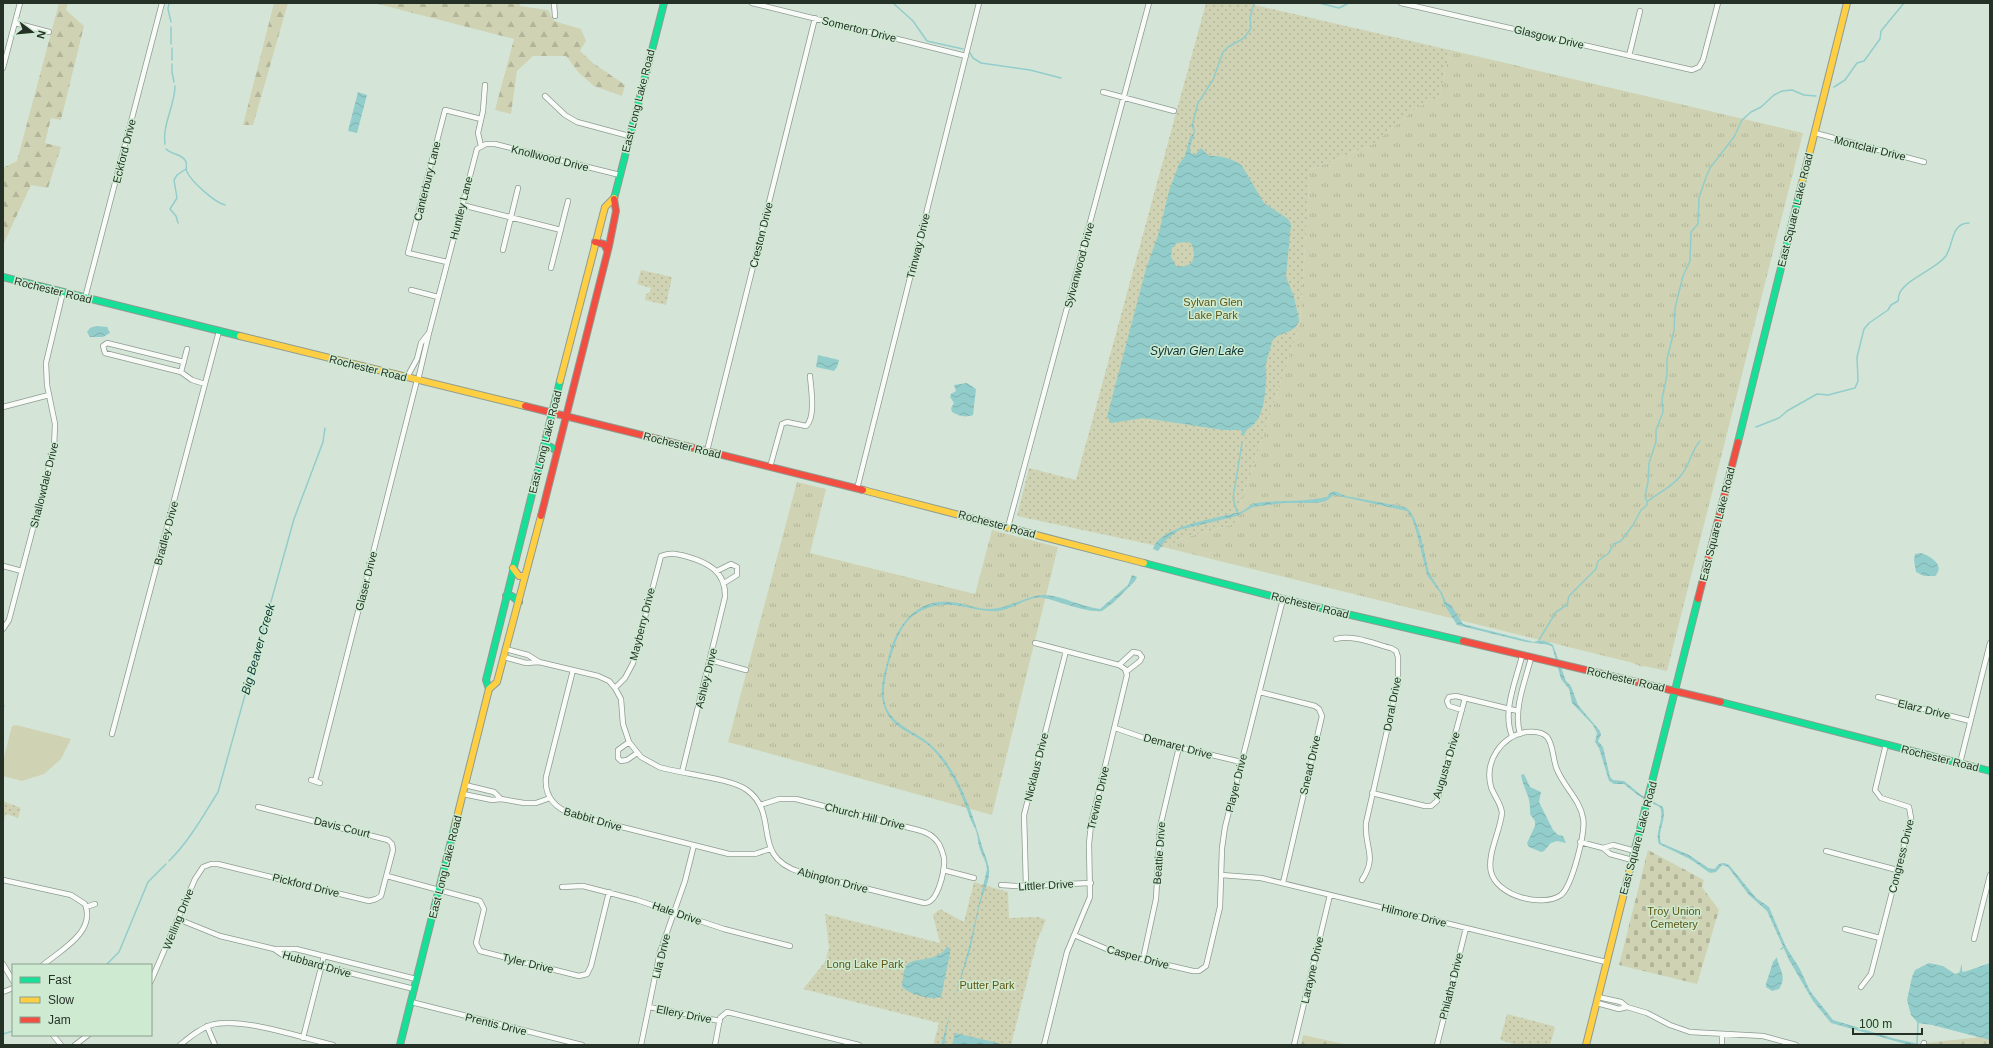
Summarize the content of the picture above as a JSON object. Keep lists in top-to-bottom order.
{
  "streets": {
    "main road": ["East Long Lake Road", "East Square Lake Road", "Rochester Road"],
    "street": [
      "Somerton Drive",
      "Glasgow Drive",
      "Montclair Drive",
      "Eckford Drive",
      "Knollwood Drive",
      "Canterbury Lane",
      "Huntley Lane",
      "Creston Drive",
      "Trinway Drive",
      "Sylvanwood Drive",
      "Shallowdale Drive",
      "Bradley Drive",
      "Glaser Drive",
      "Mayberry Drive",
      "Ashley Drive",
      "Doral Drive",
      "Elarz Drive",
      "Demaret Drive",
      "Snead Drive",
      "Augusta Drive",
      "Nicklaus Drive",
      "Player Drive",
      "Trevino Drive",
      "Church Hill Drive",
      "Babbit Drive",
      "Davis Court",
      "Beattie Drive",
      "Congress Drive",
      "Abington Drive",
      "Pickford Drive",
      "Littler Drive",
      "Hale Drive",
      "Hilmore Drive",
      "Welling Drive",
      "Lila Drive",
      "Casper Drive",
      "Tyler Drive",
      "Hubbard Drive",
      "Larayne Drive",
      "Philatha Drive",
      "Ellery Drive",
      "Prentis Drive"
    ]
  },
  "crossings": [
    ["Somerton Drive", "Creston Drive"],
    ["Somerton Drive", "Trinway Drive"],
    ["East Long Lake Road", "Knollwood Drive"],
    ["East Long Lake Road", "Rochester Road"],
    ["East Long Lake Road", "Tyler Drive"],
    ["East Long Lake Road", "Hubbard Drive"],
    ["East Long Lake Road", "Prentis Drive"],
    ["Montclair Drive", "East Square Lake Road"],
    ["Eckford Drive", "Rochester Road"],
    ["Knollwood Drive", "Huntley Lane"],
    ["Canterbury Lane", "Huntley Lane"],
    ["Huntley Lane", "Rochester Road"],
    ["Huntley Lane", "Glaser Drive"],
    ["East Square Lake Road", "Rochester Road"],
    ["East Square Lake Road", "Hilmore Drive"],
    ["Creston Drive", "Rochester Road"],
    ["Trinway Drive", "Rochester Road"],
    ["Sylvanwood Drive", "Rochester Road"],
    ["Rochester Road", "Shallowdale Drive"],
    ["Rochester Road", "Bradley Drive"],
    ["Rochester Road", "Glaser Drive"],
    ["Rochester Road", "Player Drive"],
    ["Rochester Road", "Congress Drive"],
    ["Mayberry Drive", "Ashley Drive"],
    ["Mayberry Drive", "Abington Drive"],
    ["Ashley Drive", "Abington Drive"],
    ["Doral Drive", "Augusta Drive"],
    ["Demaret Drive", "Player Drive"],
    ["Demaret Drive", "Trevino Drive"],
    ["Demaret Drive", "Beattie Drive"],
    ["Snead Drive", "Player Drive"],
    ["Snead Drive", "Hilmore Drive"],
    ["Nicklaus Drive", "Littler Drive"],
    ["Player Drive", "Hilmore Drive"],
    ["Player Drive", "Casper Drive"],
    ["Trevino Drive", "Littler Drive"],
    ["Trevino Drive", "Casper Drive"],
    ["Church Hill Drive", "Abington Drive"],
    ["Babbit Drive", "Abington Drive"],
    ["Babbit Drive", "Lila Drive"],
    ["Davis Court", "Pickford Drive"],
    ["Beattie Drive", "Casper Drive"],
    ["Pickford Drive", "Welling Drive"],
    ["Hale Drive", "Lila Drive"],
    ["Hale Drive", "Tyler Drive"],
    ["Hilmore Drive", "Larayne Drive"],
    ["Hilmore Drive", "Philatha Drive"],
    ["Welling Drive", "Hubbard Drive"],
    ["Lila Drive", "Ellery Drive"]
  ],
  "water": ["Sylvan Glen Lake", "Big Beaver Creek"],
  "parks": [
    "Sylvan Glen Lake Park",
    "Troy Union Cemetery",
    "Long Lake Park",
    "Putter Park"
  ],
  "legend": ["Fast", "Slow", "Jam"],
  "scale_bar": "100 m",
  "north": "right"
}
